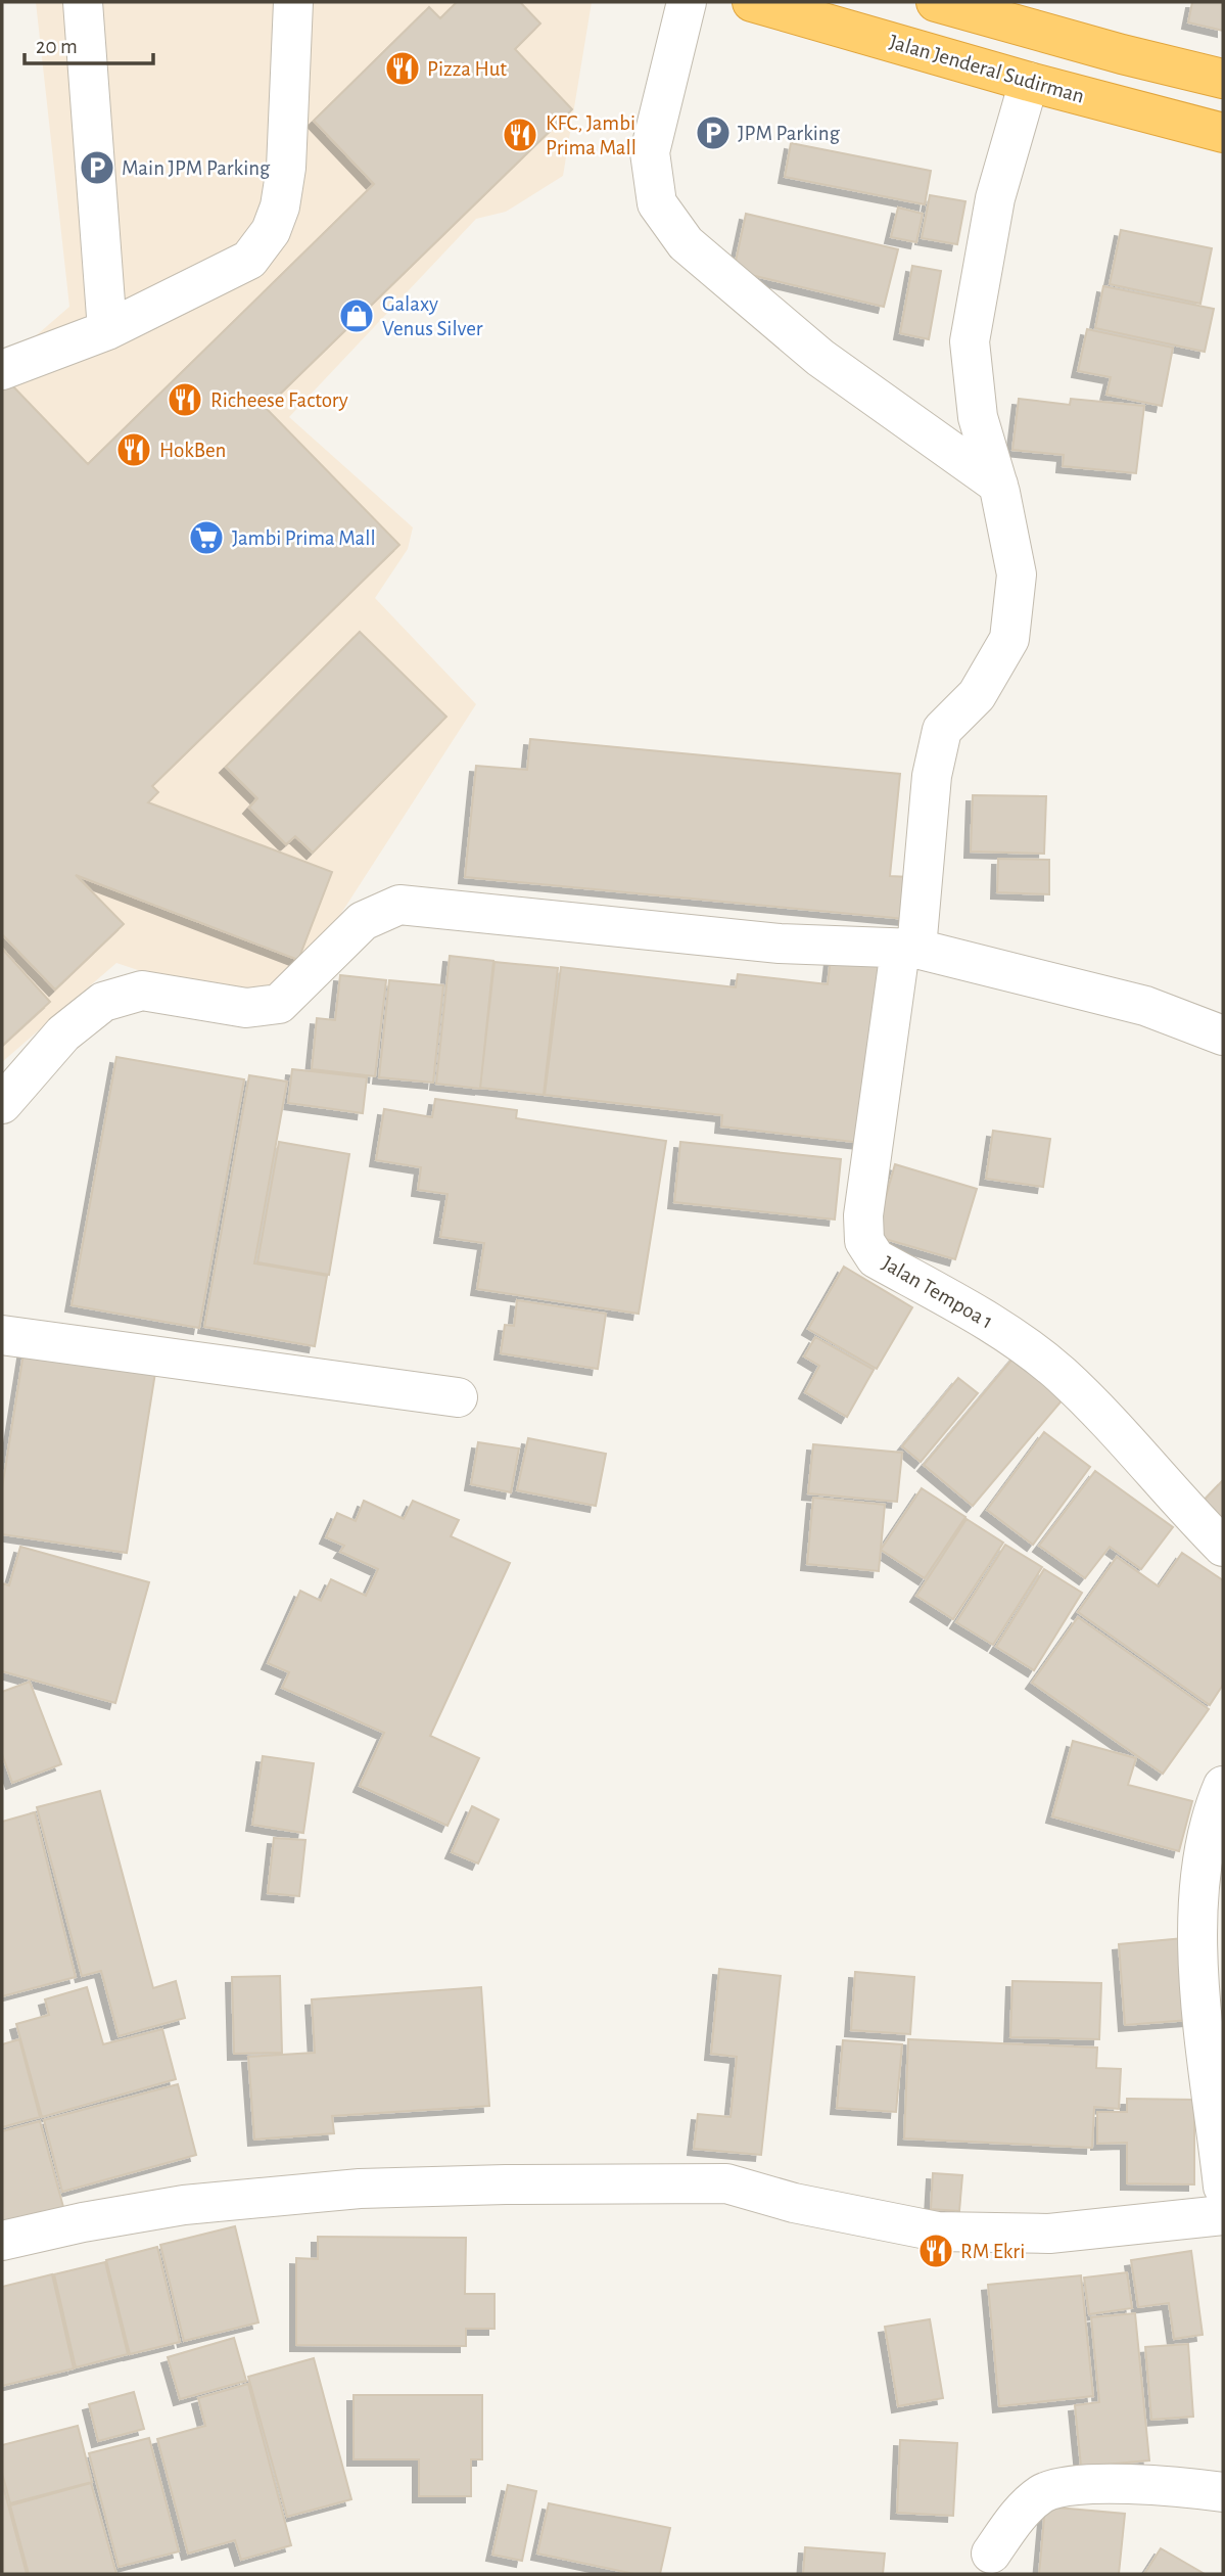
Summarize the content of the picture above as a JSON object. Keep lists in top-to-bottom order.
{
  "streets": {
    "highway": ["Jalan Jenderal Sudirman"],
    "street": ["Jalan Tempoa 1"]
  },
  "crossings": [
    ["Jalan Jenderal Sudirman", "Jalan Tempoa 1"]
  ],
  "places": {
    "restaurant": [
      "Pizza Hut",
      "KFC, Jambi Prima Mall",
      "Richeese Factory",
      "HokBen",
      "RM Ekri"
    ],
    "parking": ["JPM Parking", "Main JPM Parking"],
    "shop": ["Galaxy Venus Silver"],
    "supermarket": ["Jambi Prima Mall"]
  },
  "scale_bar": "20 m"
}
